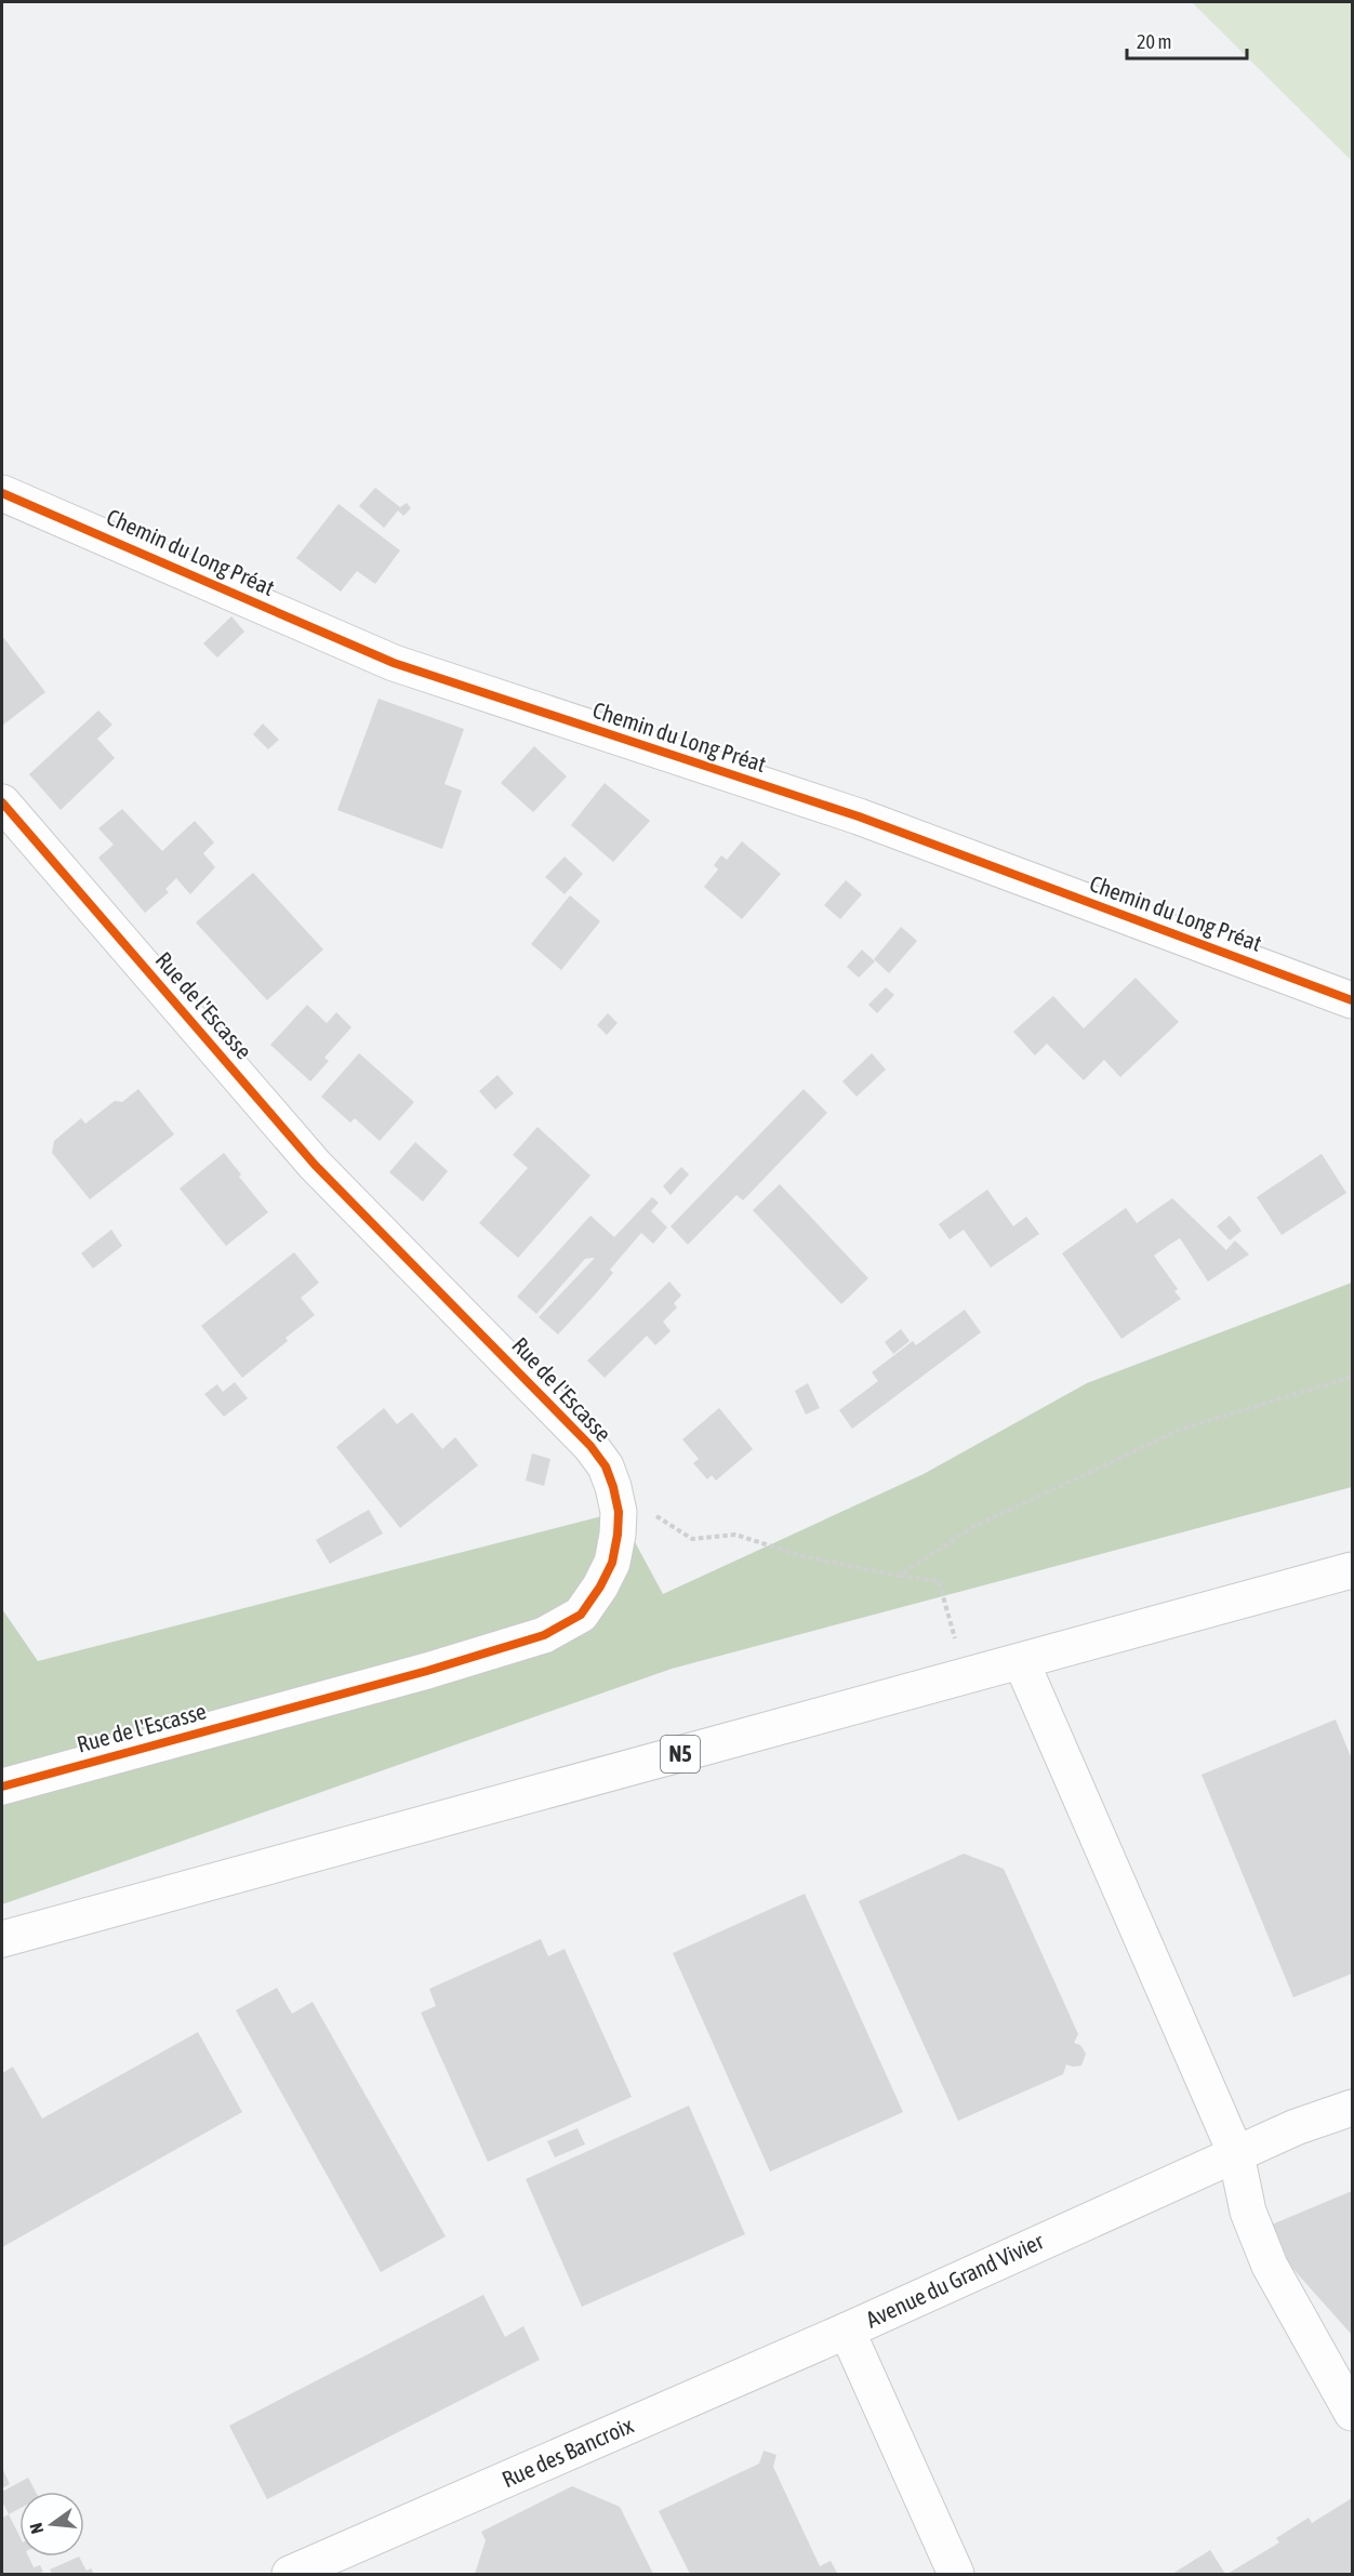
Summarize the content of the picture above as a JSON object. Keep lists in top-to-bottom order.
{
  "streets": {
    "street": [
      "Chemin du Long Préat",
      "Rue de l'Escasse",
      "N5",
      "Avenue du Grand Vivier",
      "Rue des Bancroix"
    ]
  },
  "crossings": [
    ["Avenue du Grand Vivier", "Rue des Bancroix"]
  ],
  "scale_bar": "20 m",
  "north": "left"
}
